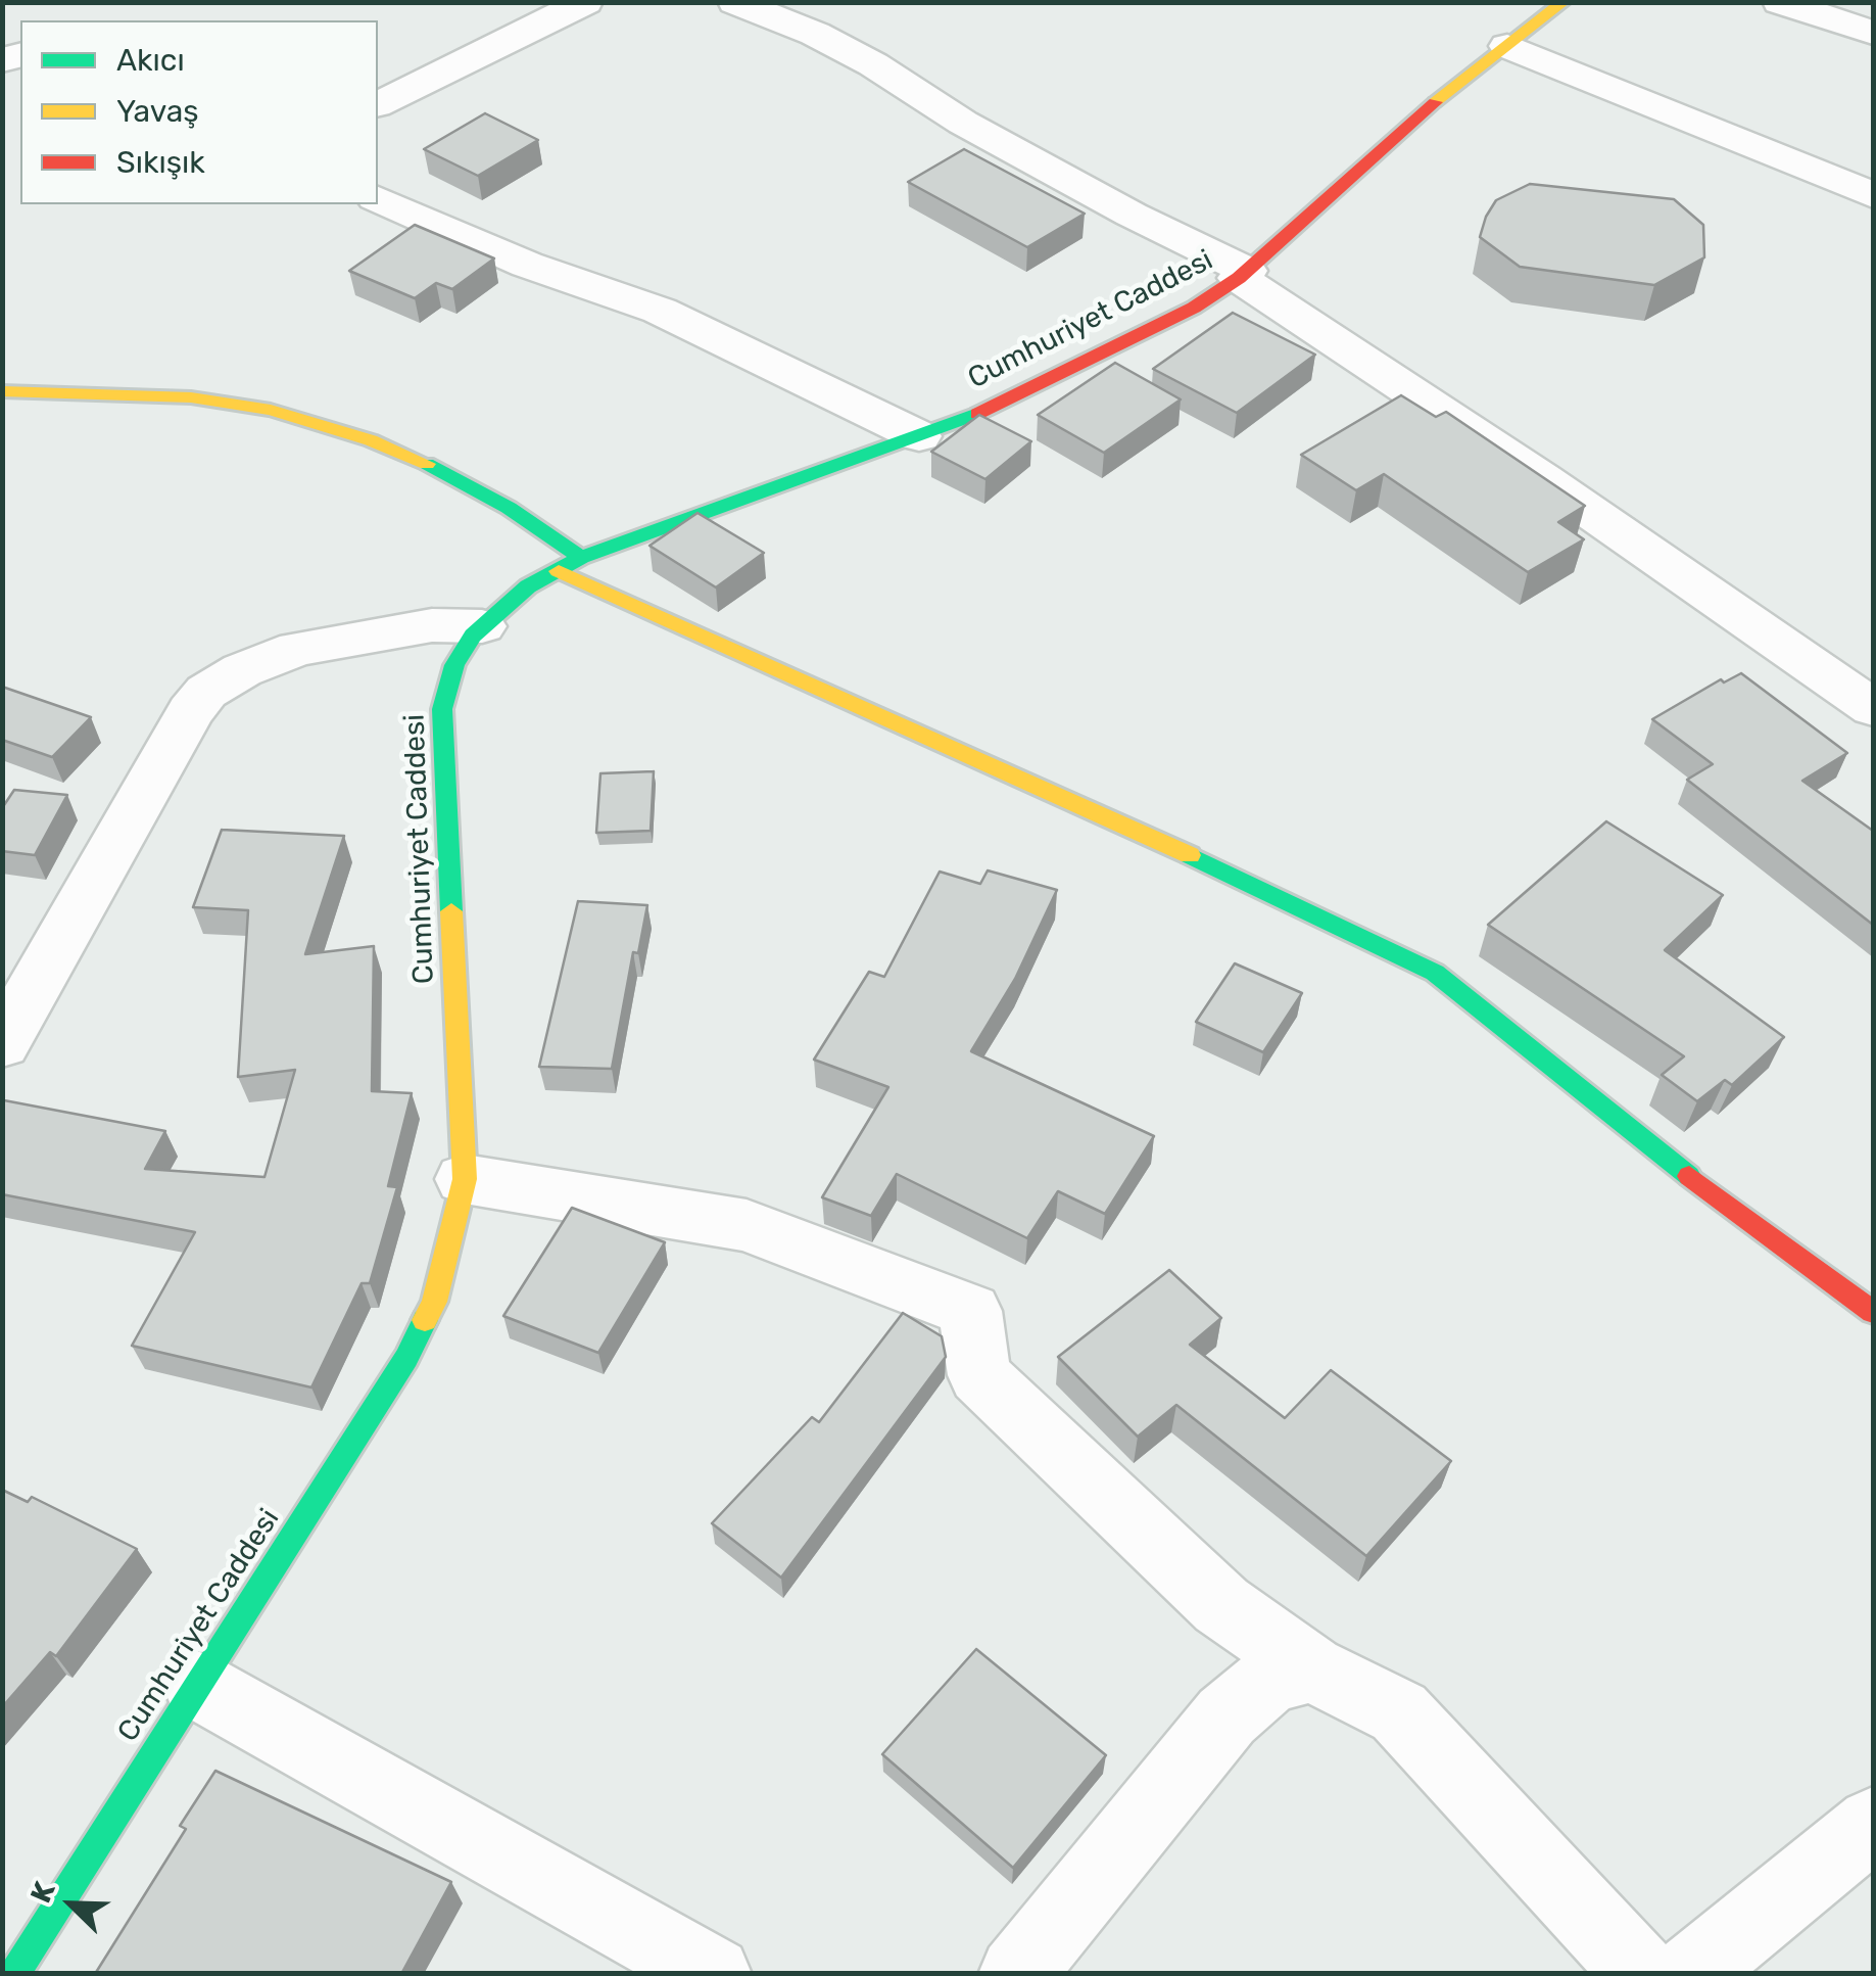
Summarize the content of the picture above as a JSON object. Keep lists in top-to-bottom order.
{
  "streets": {
    "street": ["Cumhuriyet Caddesi"]
  },
  "legend": ["Akıcı", "Yavaş", "Sıkışık"],
  "north": "top left"
}
